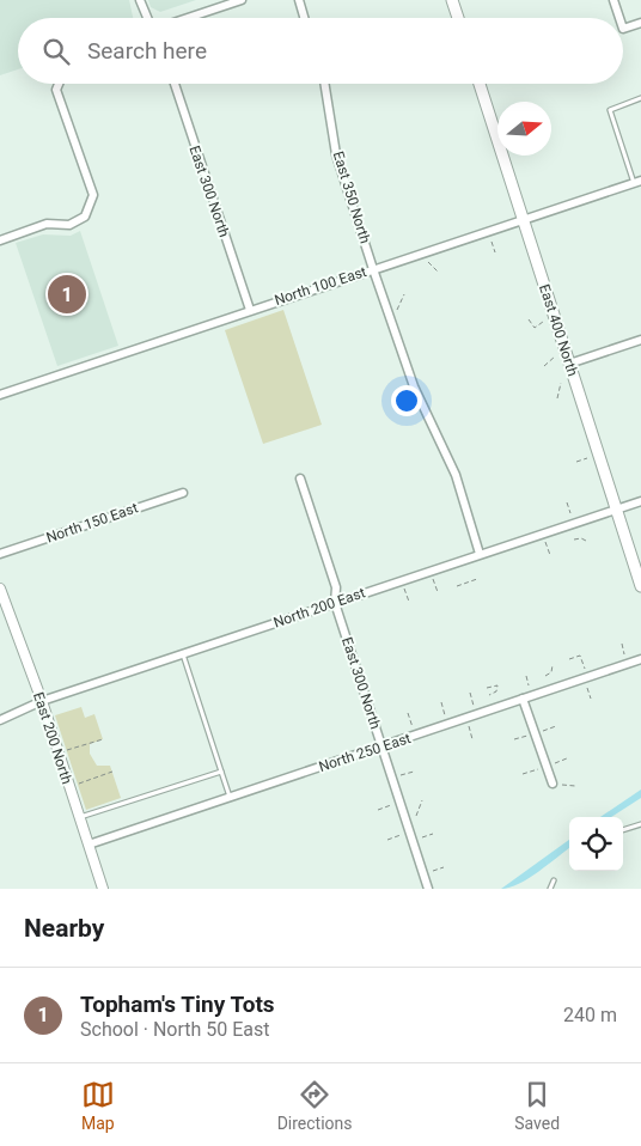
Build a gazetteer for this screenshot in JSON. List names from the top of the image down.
{
  "streets": {
    "main road": ["East 400 North"],
    "street": [
      "East 300 North",
      "East 350 North",
      "North 100 East",
      "North 150 East",
      "North 200 East",
      "East 200 North",
      "North 250 East"
    ]
  },
  "crossings": [
    ["East 300 North", "North 100 East"],
    ["East 300 North", "North 200 East"],
    ["East 300 North", "North 250 East"],
    ["East 350 North", "North 100 East"],
    ["East 350 North", "North 200 East"],
    ["North 100 East", "East 400 North"],
    ["East 400 North", "North 200 East"],
    ["North 200 East", "East 200 North"],
    ["East 200 North", "North 250 East"]
  ],
  "north": "right",
  "page": {
    "search": "Search here",
    "pins": "1",
    "heading": "Nearby",
    "list": [
      {
        "mark": "1",
        "name": "Topham's Tiny Tots",
        "note": "School · North 50 East",
        "value": "240 m"
      }
    ],
    "nav": ["Map", "Directions", "Saved"]
  }
}
